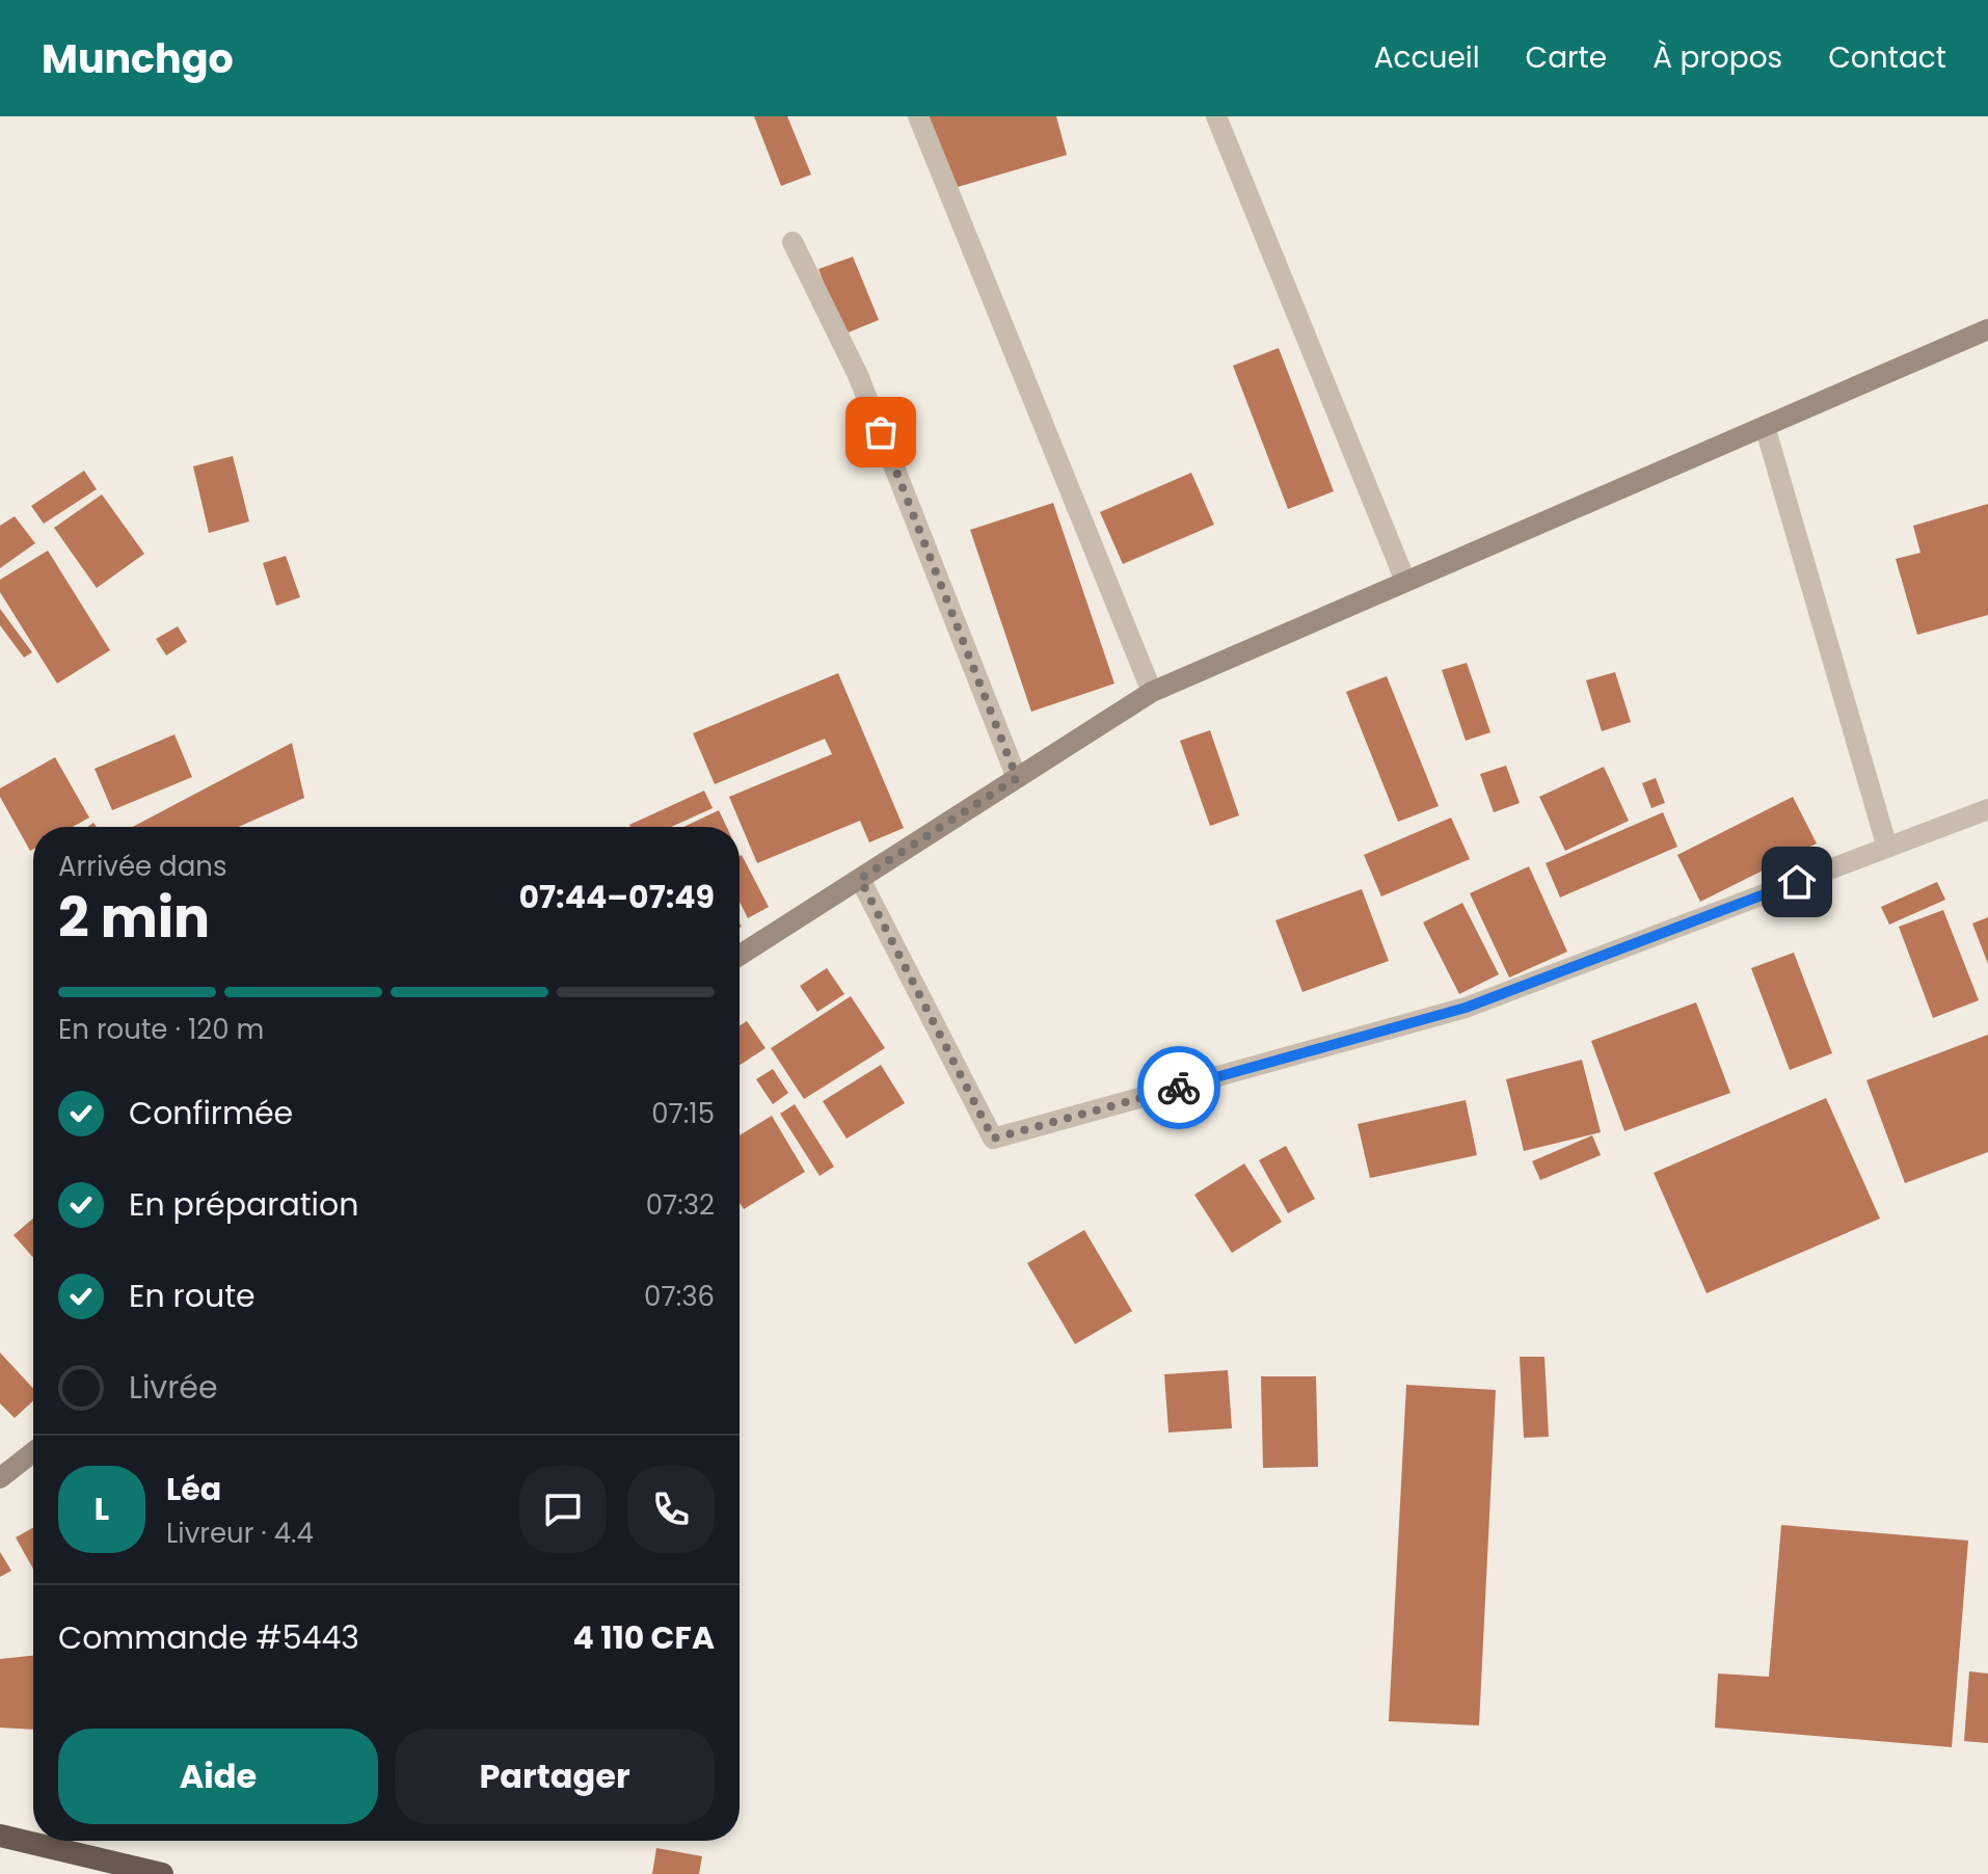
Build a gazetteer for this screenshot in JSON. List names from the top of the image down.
{
  "page": {
    "header": "Munchgo",
    "nav": [
      "Accueil",
      "Carte",
      "À propos",
      "Contact"
    ],
    "heading": ["2 min", "Arrivée dans", "07:44–07:49"],
    "panel": [
      "Léa",
      "Livreur · 4.4",
      "Commande #5443",
      "4 110 CFA"
    ],
    "bar": "En route · 120 m",
    "list": [
      ["Confirmée", "07:15"],
      ["En préparation", "07:32"],
      ["En route", "07:36"],
      "Livrée"
    ],
    "round": "L",
    "buttons": ["Aide", "Partager"]
  }
}
